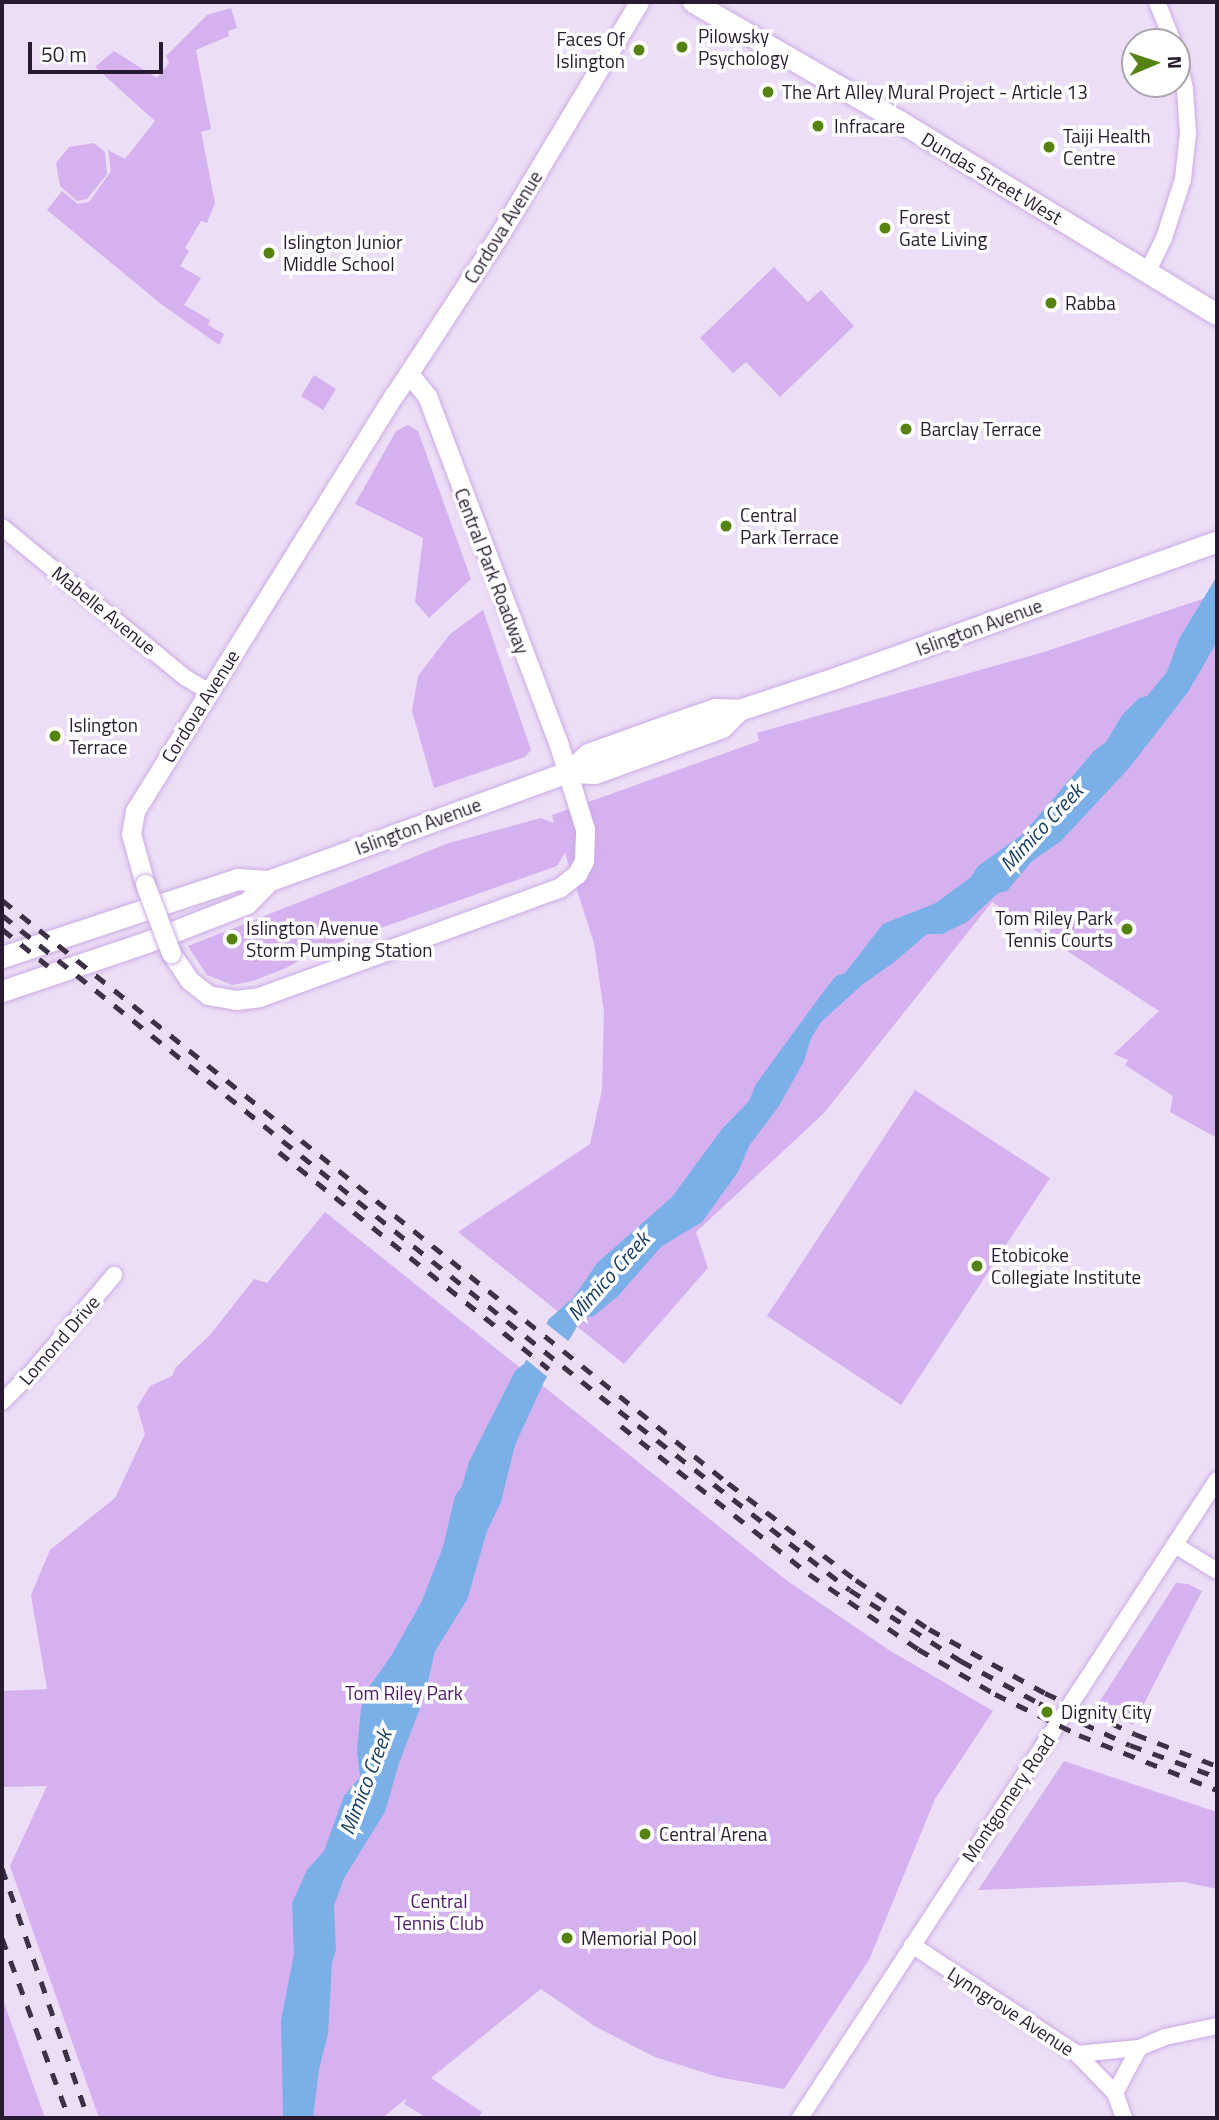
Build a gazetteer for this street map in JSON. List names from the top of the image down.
{
  "streets": {
    "main road": ["Dundas Street West", "Islington Avenue"],
    "street": [
      "Cordova Avenue",
      "Central Park Roadway",
      "Mabelle Avenue",
      "Lomond Drive",
      "Montgomery Road",
      "Lynngrove Avenue"
    ]
  },
  "crossings": [
    ["Cordova Avenue", "Central Park Roadway"],
    ["Cordova Avenue", "Mabelle Avenue"],
    ["Cordova Avenue", "Islington Avenue"],
    ["Central Park Roadway", "Islington Avenue"],
    ["Montgomery Road", "Lynngrove Avenue"]
  ],
  "water": ["Mimico Creek"],
  "parks": ["Tom Riley Park", "Central Tennis Club"],
  "places": [
    "Pilowsky Psychology",
    "Faces Of Islington",
    "The Art Alley Mural Project - Article 13",
    "Infracare",
    "Taiji Health Centre",
    "Forest Gate Living",
    "Islington Junior Middle School",
    "Rabba",
    "Barclay Terrace",
    "Central Park Terrace",
    "Islington Terrace",
    "Tom Riley Park Tennis Courts",
    "Islington Avenue Storm Pumping Station",
    "Etobicoke Collegiate Institute",
    "Dignity City",
    "Central Arena",
    "Memorial Pool"
  ],
  "scale_bar": "50 m",
  "north": "right"
}
